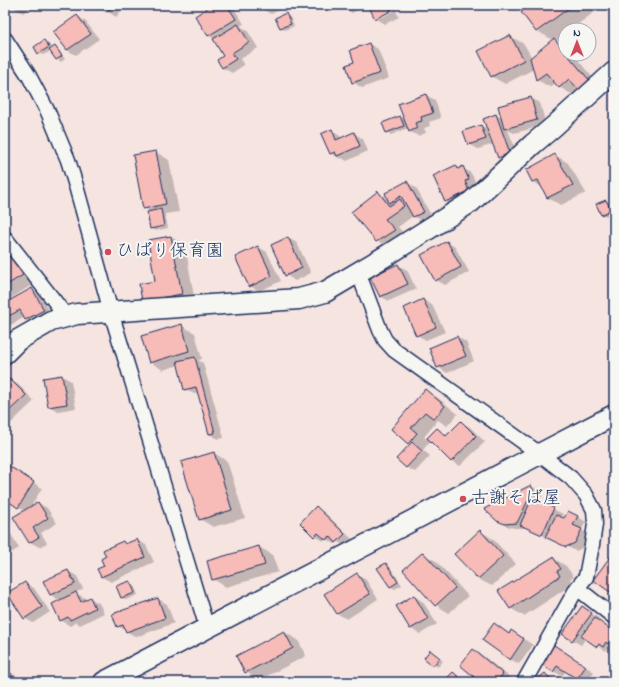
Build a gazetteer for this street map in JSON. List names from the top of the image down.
{
  "places": ["ひばり保育園", "古謝そば屋"],
  "north": "top"
}
